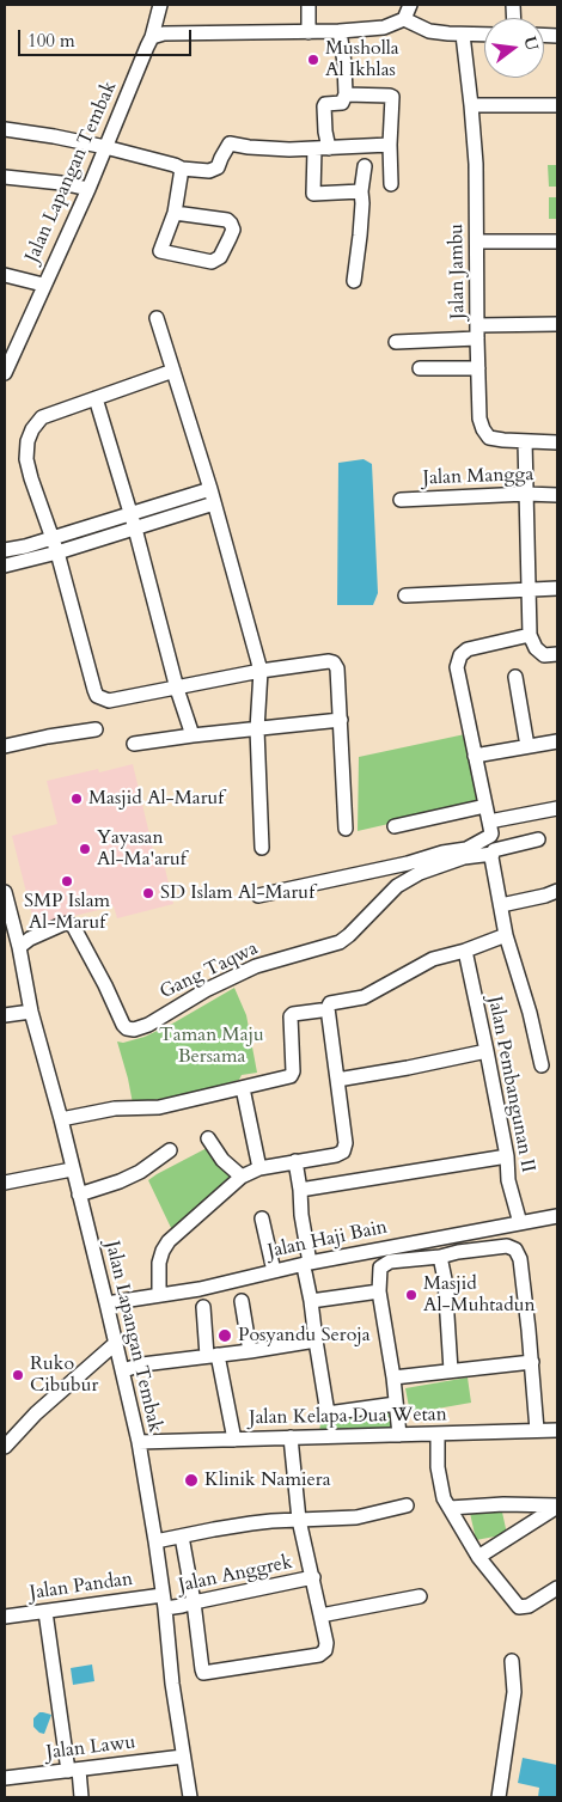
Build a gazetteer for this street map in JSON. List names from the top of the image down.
{
  "streets": {
    "street": [
      "Jalan Lapangan Tembak",
      "Jalan Jambu",
      "Jalan Mangga",
      "Gang Taqwa",
      "Jalan Pembangunan II",
      "Jalan Haji Bain",
      "Jalan Kelapa Dua Wetan",
      "Jalan Anggrek",
      "Jalan Pandan",
      "Jalan Lawu"
    ]
  },
  "crossings": [
    ["Jalan Lapangan Tembak", "Gang Taqwa"],
    ["Jalan Lapangan Tembak", "Jalan Haji Bain"],
    ["Jalan Lapangan Tembak", "Jalan Kelapa Dua Wetan"],
    ["Jalan Lapangan Tembak", "Jalan Anggrek"],
    ["Jalan Lapangan Tembak", "Jalan Pandan"],
    ["Jalan Lapangan Tembak", "Jalan Lawu"],
    ["Gang Taqwa", "Jalan Pembangunan II"],
    ["Jalan Pembangunan II", "Jalan Haji Bain"],
    ["Jalan Kelapa Dua Wetan", "Jalan Anggrek"],
    ["Jalan Anggrek", "Jalan Pandan"]
  ],
  "parks": ["Taman Maju Bersama"],
  "places": [
    "Musholla Al Ikhlas",
    "Masjid Al-Maruf",
    "Yayasan Al-Ma'aruf",
    "SMP Islam Al-Maruf",
    "SD Islam Al-Maruf",
    "Masjid Al-Muhtadun",
    "Posyandu Seroja",
    "Ruko Cibubur",
    "Klinik Namiera"
  ],
  "scale_bar": "100 m",
  "north": "right"
}
